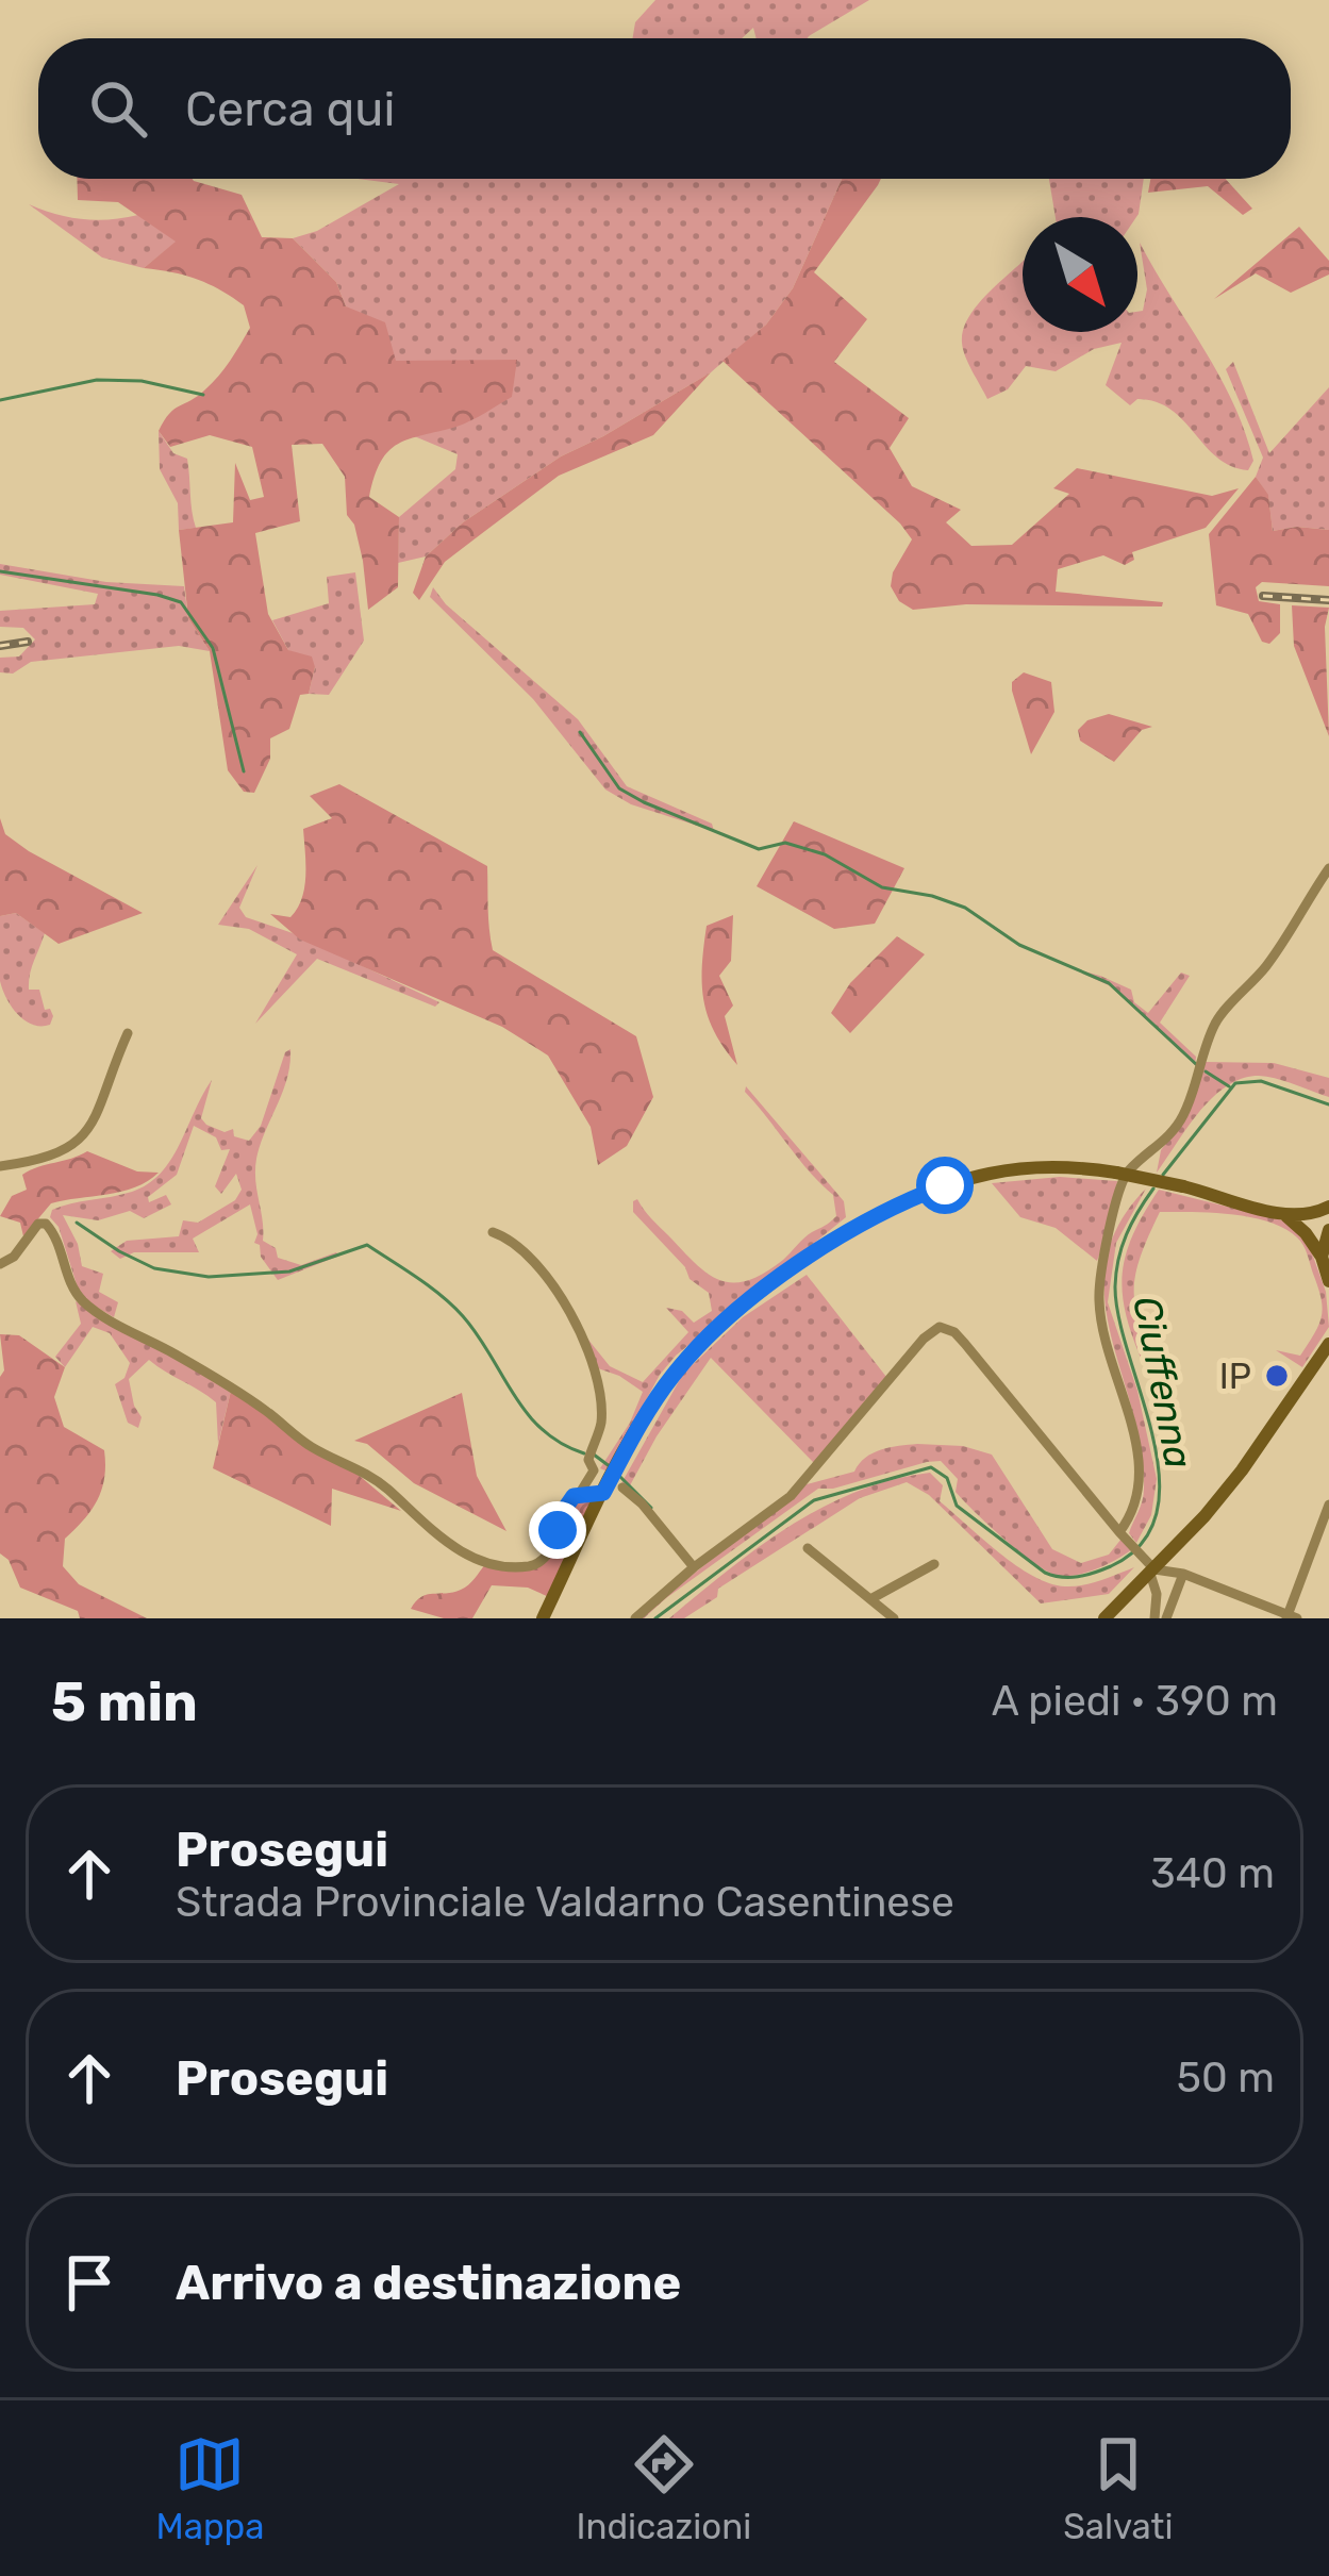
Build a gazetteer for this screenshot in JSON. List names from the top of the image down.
{
  "water": ["Ciuffenna"],
  "places": ["IP"],
  "north": "bottom right",
  "page": {
    "search": "Cerca qui",
    "heading": ["5 min", "A piedi · 390 m"],
    "list": [
      ["Prosegui", "Strada Provinciale Valdarno Casentinese", "340 m"],
      ["Prosegui", "50 m"],
      "Arrivo a destinazione"
    ],
    "nav": ["Mappa", "Indicazioni", "Salvati"]
  }
}
